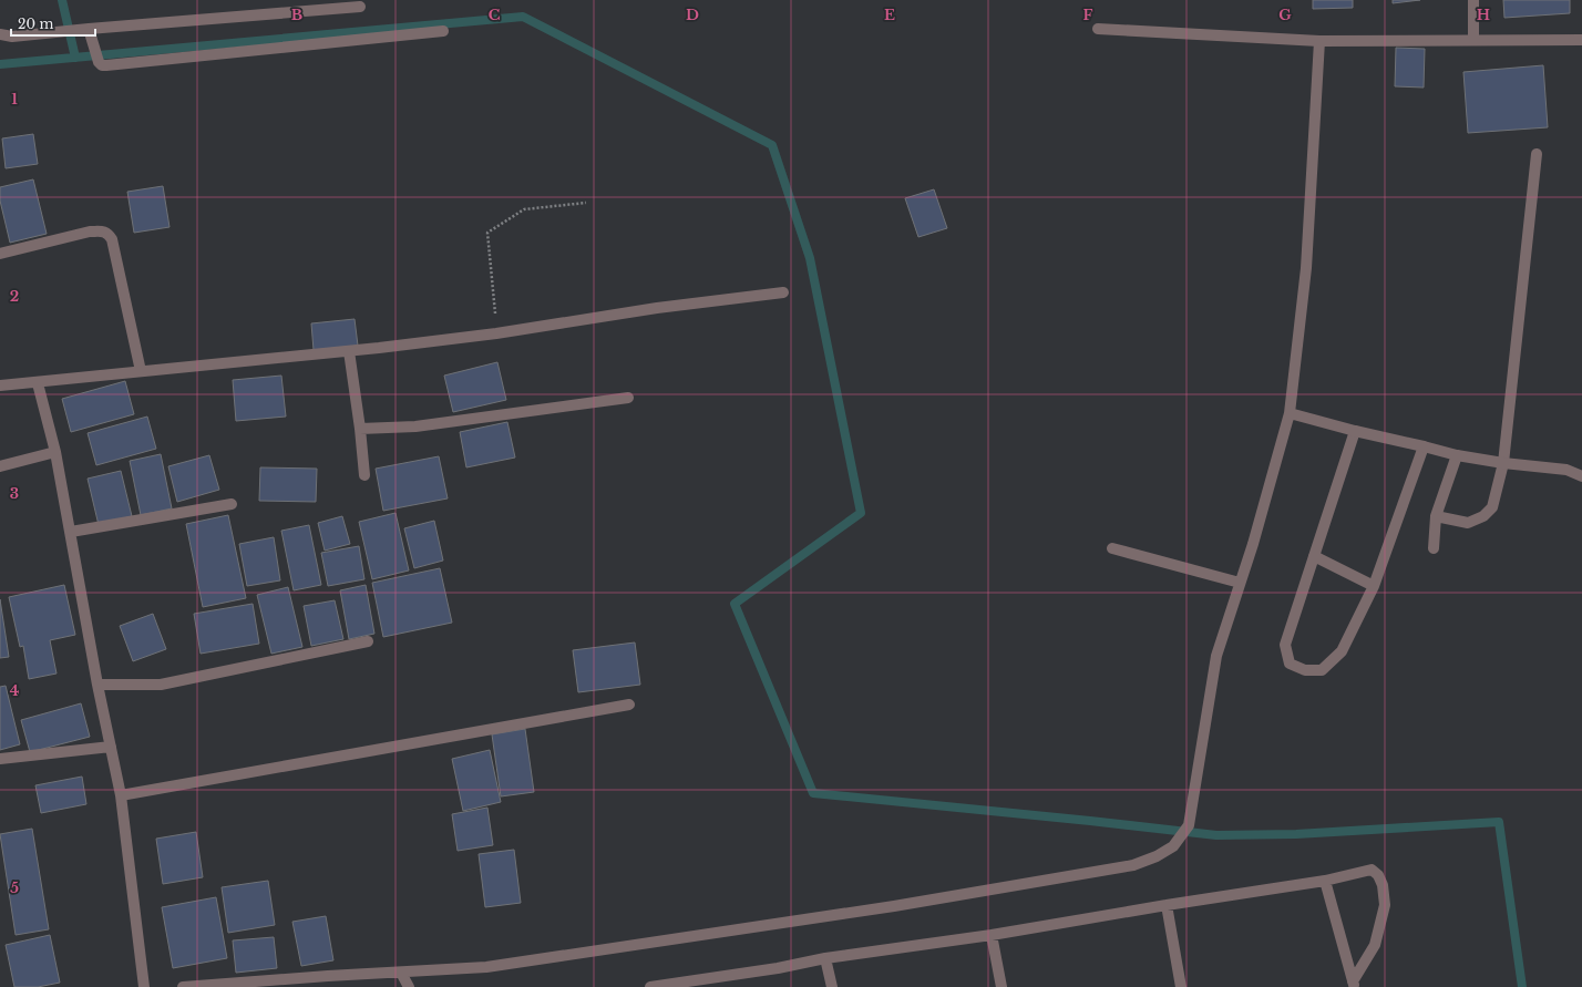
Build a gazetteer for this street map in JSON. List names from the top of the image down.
{
  "scale_bar": "20 m",
  "grid": {
    "columns": [
      "B",
      "C",
      "D",
      "E",
      "F",
      "G",
      "H"
    ],
    "rows": [
      "1",
      "2",
      "3",
      "4",
      "5"
    ]
  }
}
